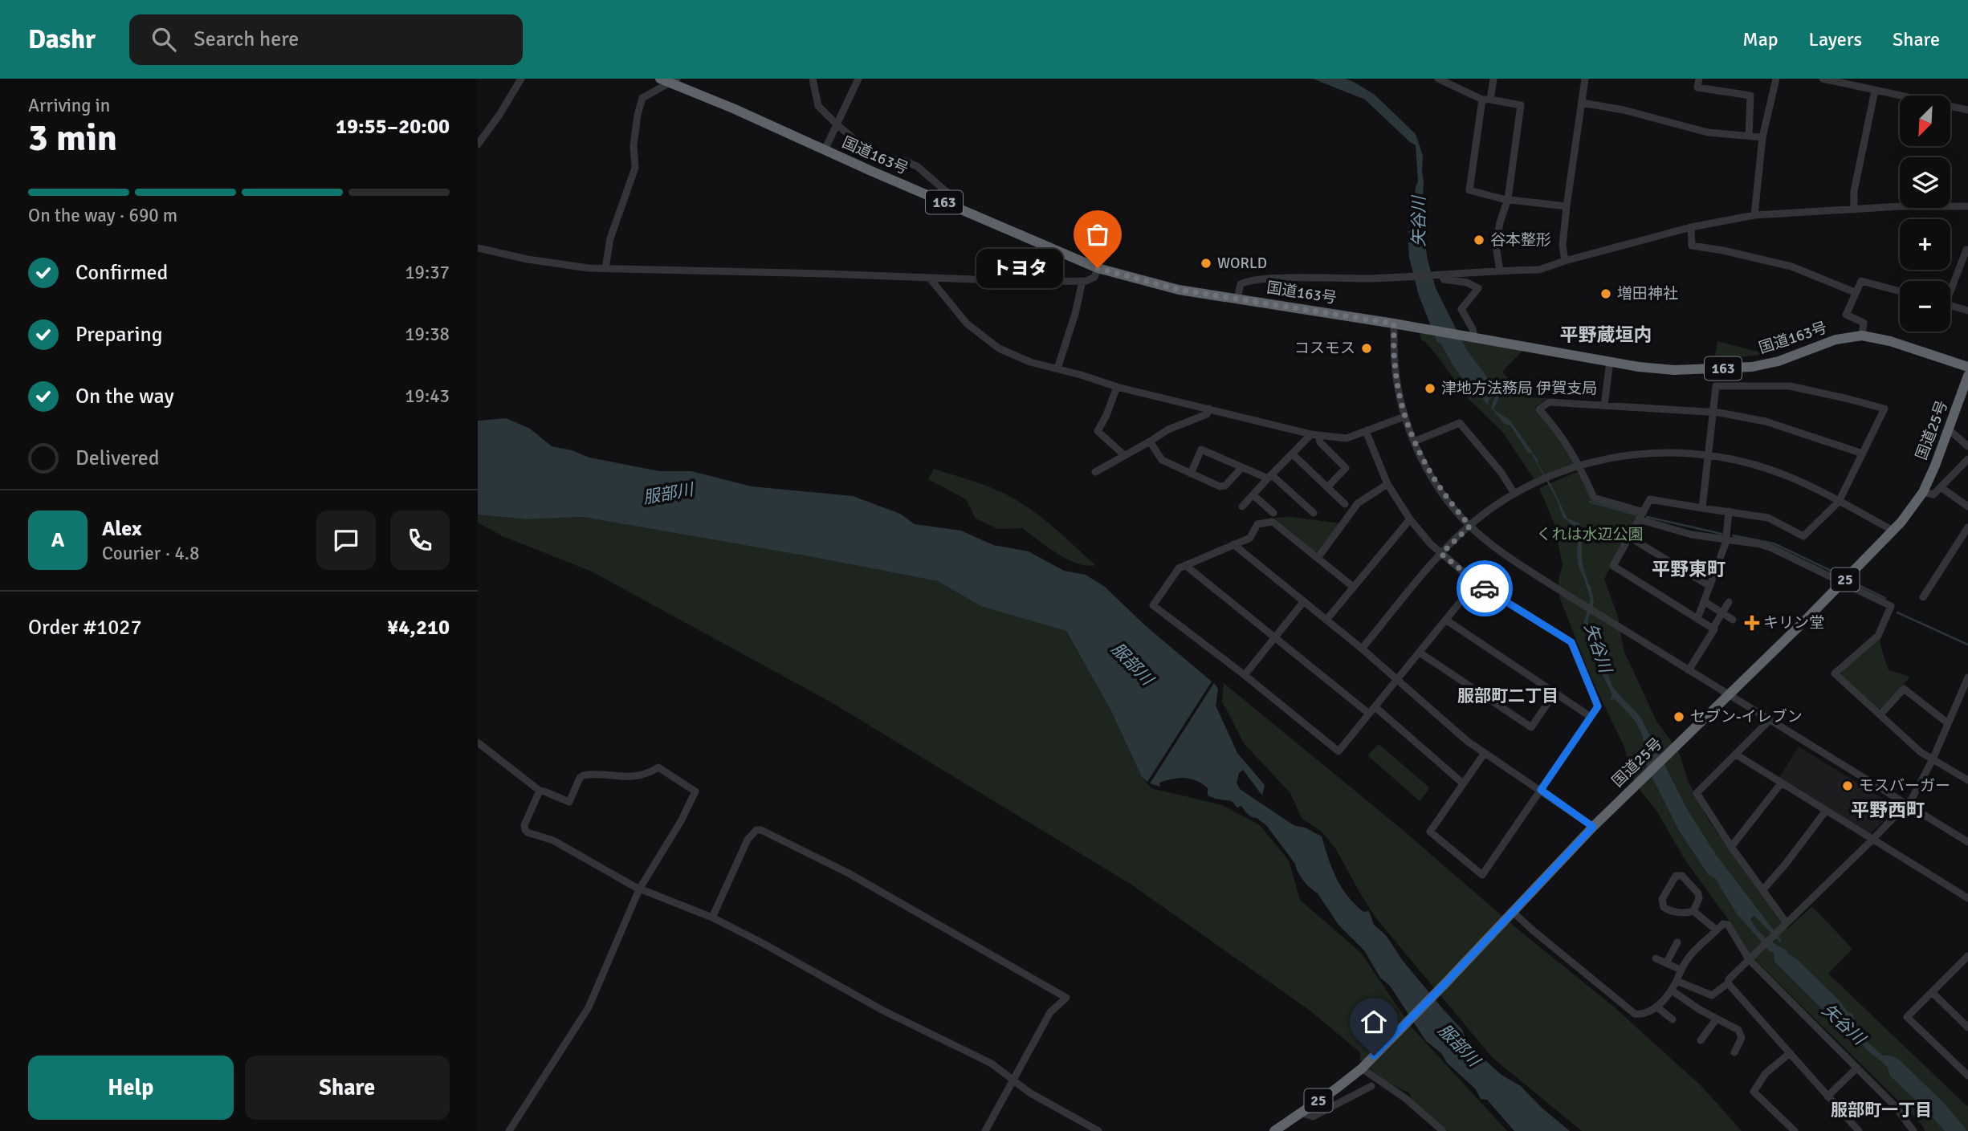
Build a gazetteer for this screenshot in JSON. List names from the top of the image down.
{
  "streets": {
    "highway": [
      "国道163号",
      "163",
      "国道25号",
      "25"
    ]
  },
  "districts": [
    "平野蔵垣内",
    "平野東町",
    "服部町二丁目",
    "平野西町",
    "服部町一丁目"
  ],
  "water": ["矢谷川", "服部川"],
  "parks": ["くれは水辺公園"],
  "places": {
    "other": [
      "谷本整形",
      "WORLD",
      "トヨタ",
      "増田神社",
      "コスモス",
      "津地方法務局 伊賀支局",
      "セブン-イレブン",
      "モスバーガー"
    ],
    "health": ["キリン堂"]
  },
  "north": "bottom left",
  "page": {
    "header": "Dashr",
    "search": "Search here",
    "nav": ["Map", "Layers", "Share"],
    "heading": ["3 min", "Arriving in", "19:55–20:00"],
    "panel": [
      "Alex",
      "Courier · 4.8",
      "Order #1027",
      "¥4,210"
    ],
    "map_buttons": ["+", "−"],
    "bar": "On the way · 690 m",
    "list": [
      ["Confirmed", "19:37"],
      ["Preparing", "19:38"],
      ["On the way", "19:43"],
      "Delivered"
    ],
    "bubble": "トヨタ",
    "round": "A",
    "buttons": ["Help", "Share"]
  }
}
